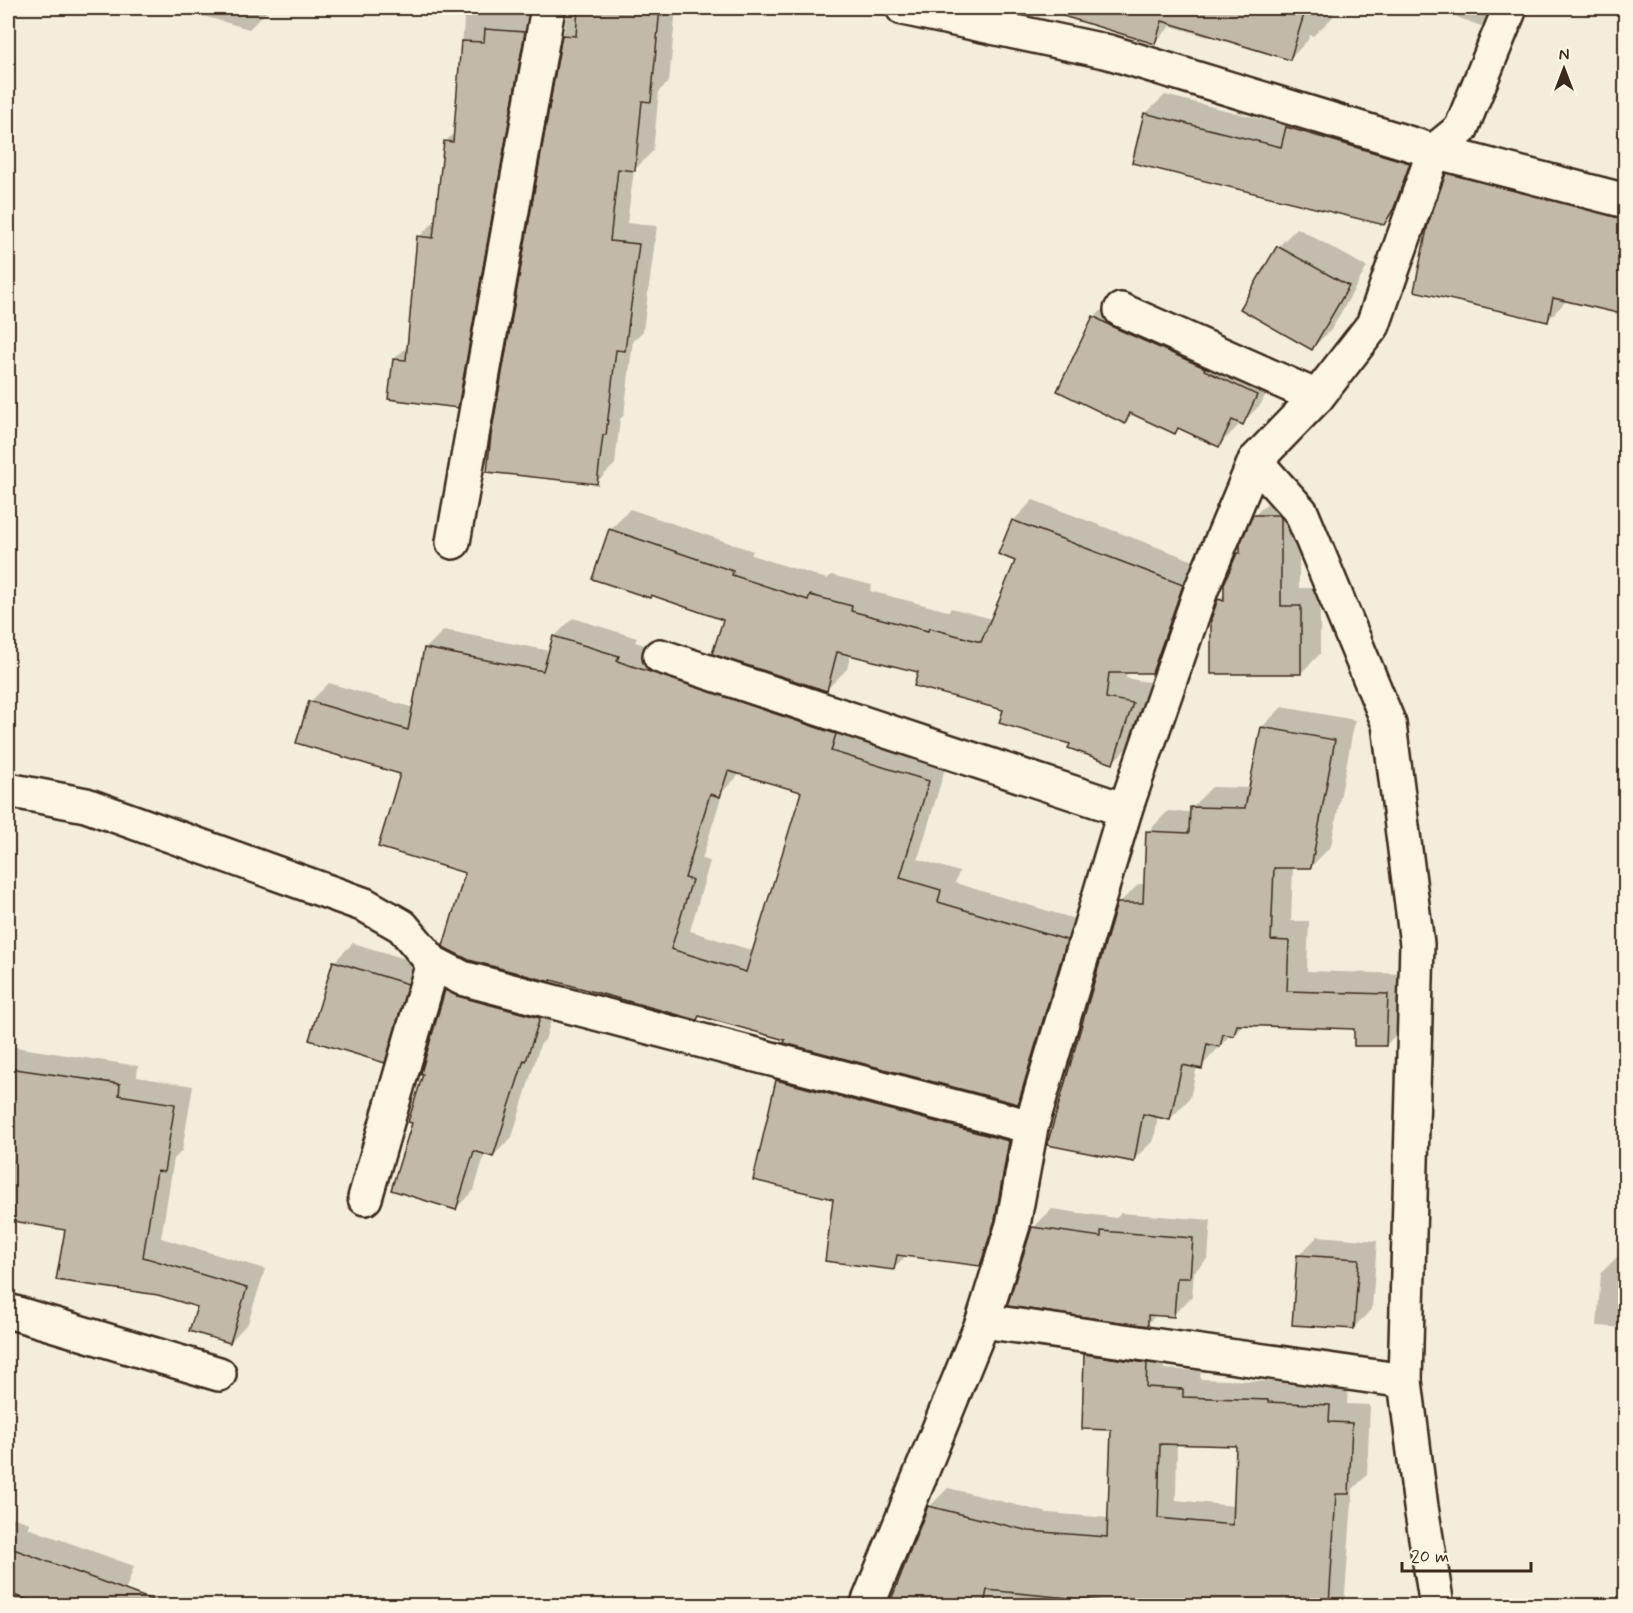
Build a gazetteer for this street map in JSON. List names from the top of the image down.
{
  "scale_bar": "20 m",
  "north": "top"
}
